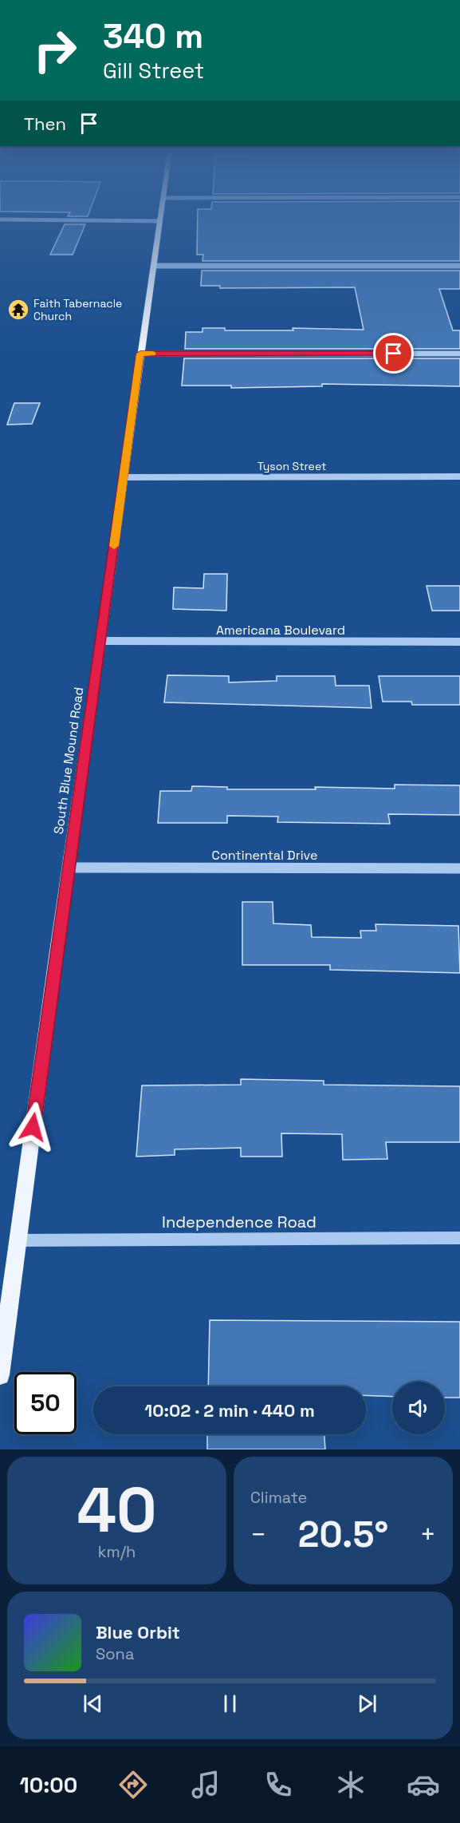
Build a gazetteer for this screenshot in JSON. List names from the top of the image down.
{
  "streets": {
    "main road": ["South Blue Mound Road"],
    "street": [
      "Tyson Street",
      "Americana Boulevard",
      "Continental Drive",
      "Independence Road"
    ]
  },
  "crossings": [
    ["Tyson Street", "South Blue Mound Road"],
    ["Americana Boulevard", "South Blue Mound Road"],
    ["South Blue Mound Road", "Continental Drive"],
    ["South Blue Mound Road", "Independence Road"]
  ],
  "places": {
    "temple": ["Faith Tabernacle Church"]
  },
  "page": {
    "turn": ["340 m", "Gill Street"],
    "then": "Then",
    "limit": "50",
    "trip": "10:02 · 2 min · 440 m",
    "tile": [
      ["40", "km/h"],
      "Climate"
    ],
    "heat": ["−", "20.5°", "+"],
    "song": ["Blue Orbit", "Sona"],
    "tabs": "10:00"
  }
}
